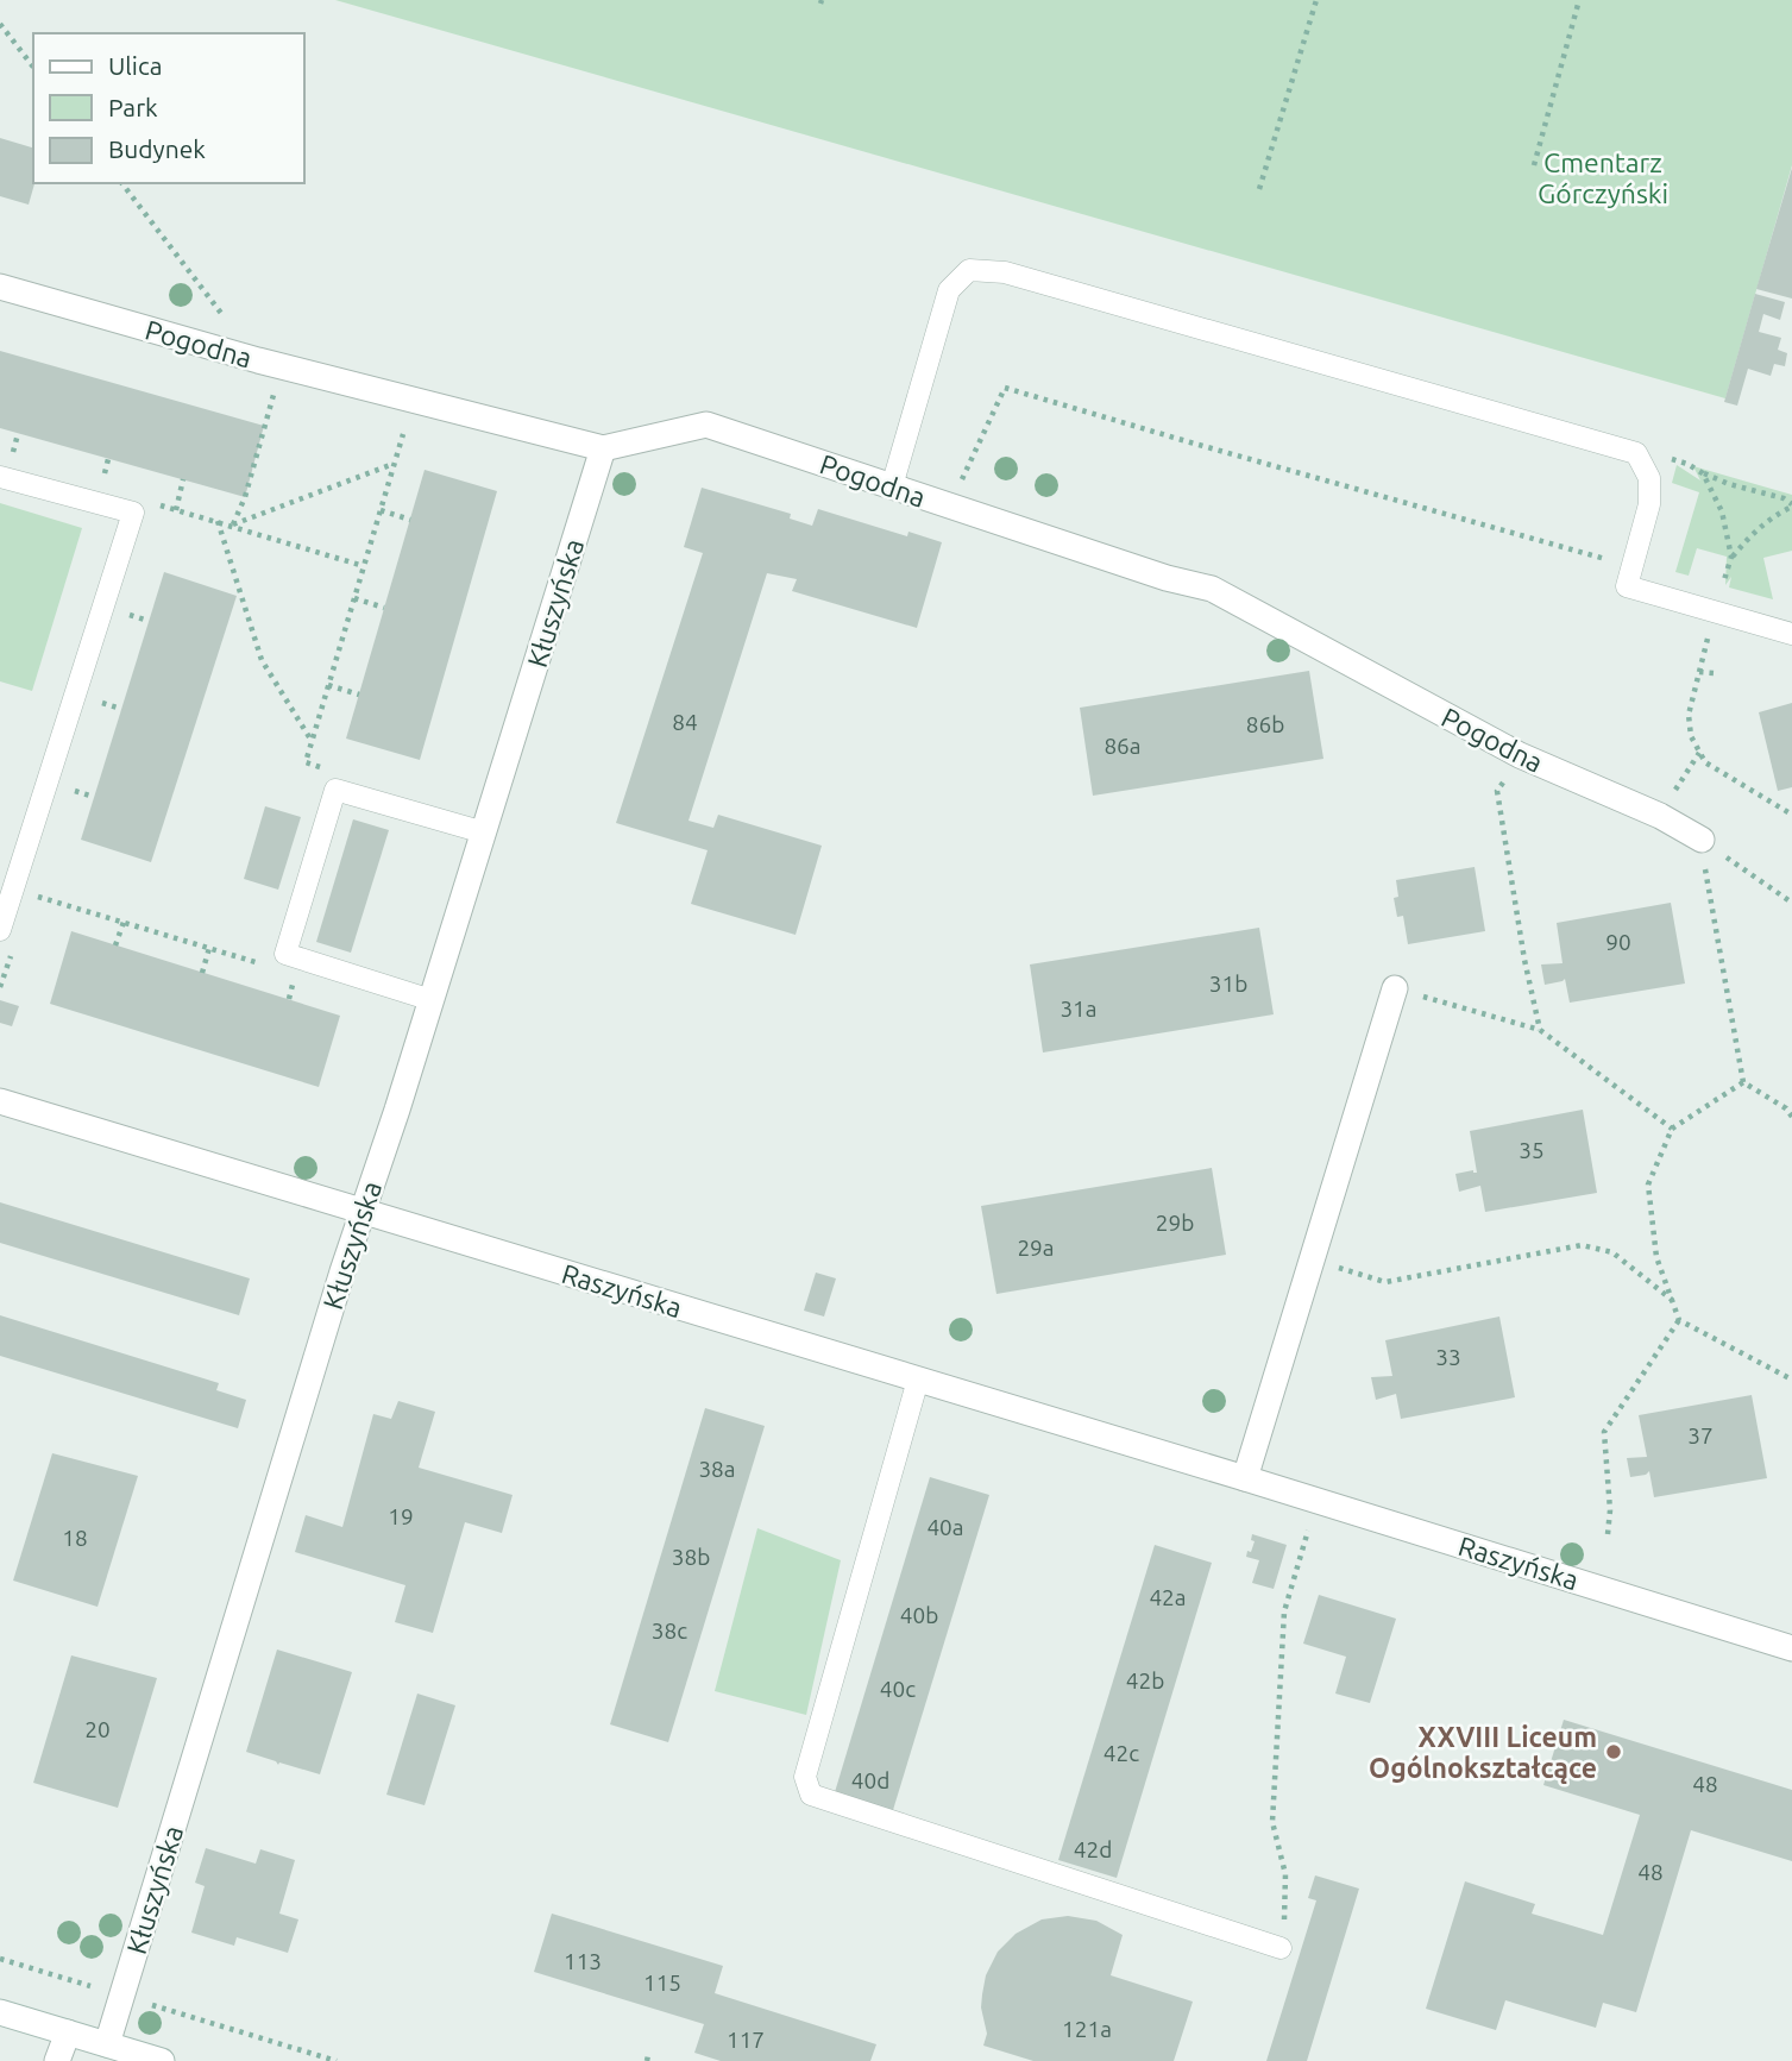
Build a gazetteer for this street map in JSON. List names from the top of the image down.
{
  "streets": {
    "street": ["Pogodna", "Kłuszyńska", "Raszyńska"]
  },
  "crossings": [
    ["Pogodna", "Kłuszyńska"],
    ["Kłuszyńska", "Raszyńska"]
  ],
  "parks": ["Cmentarz Górczyński"],
  "places": ["XXVIII Liceum Ogólnokształcące"],
  "house_numbers": [
    "84",
    "86b",
    "86a",
    "90",
    "31b",
    "31a",
    "35",
    "29b",
    "29a",
    "33",
    "37",
    "38a",
    "19",
    "40a",
    "18",
    "38b",
    "42a",
    "40b",
    "38c",
    "42b",
    "40c",
    "20",
    "42c",
    "40d",
    "48",
    "42d",
    "48",
    "113",
    "115",
    "121a",
    "117"
  ],
  "legend": ["Ulica", "Park", "Budynek"]
}
